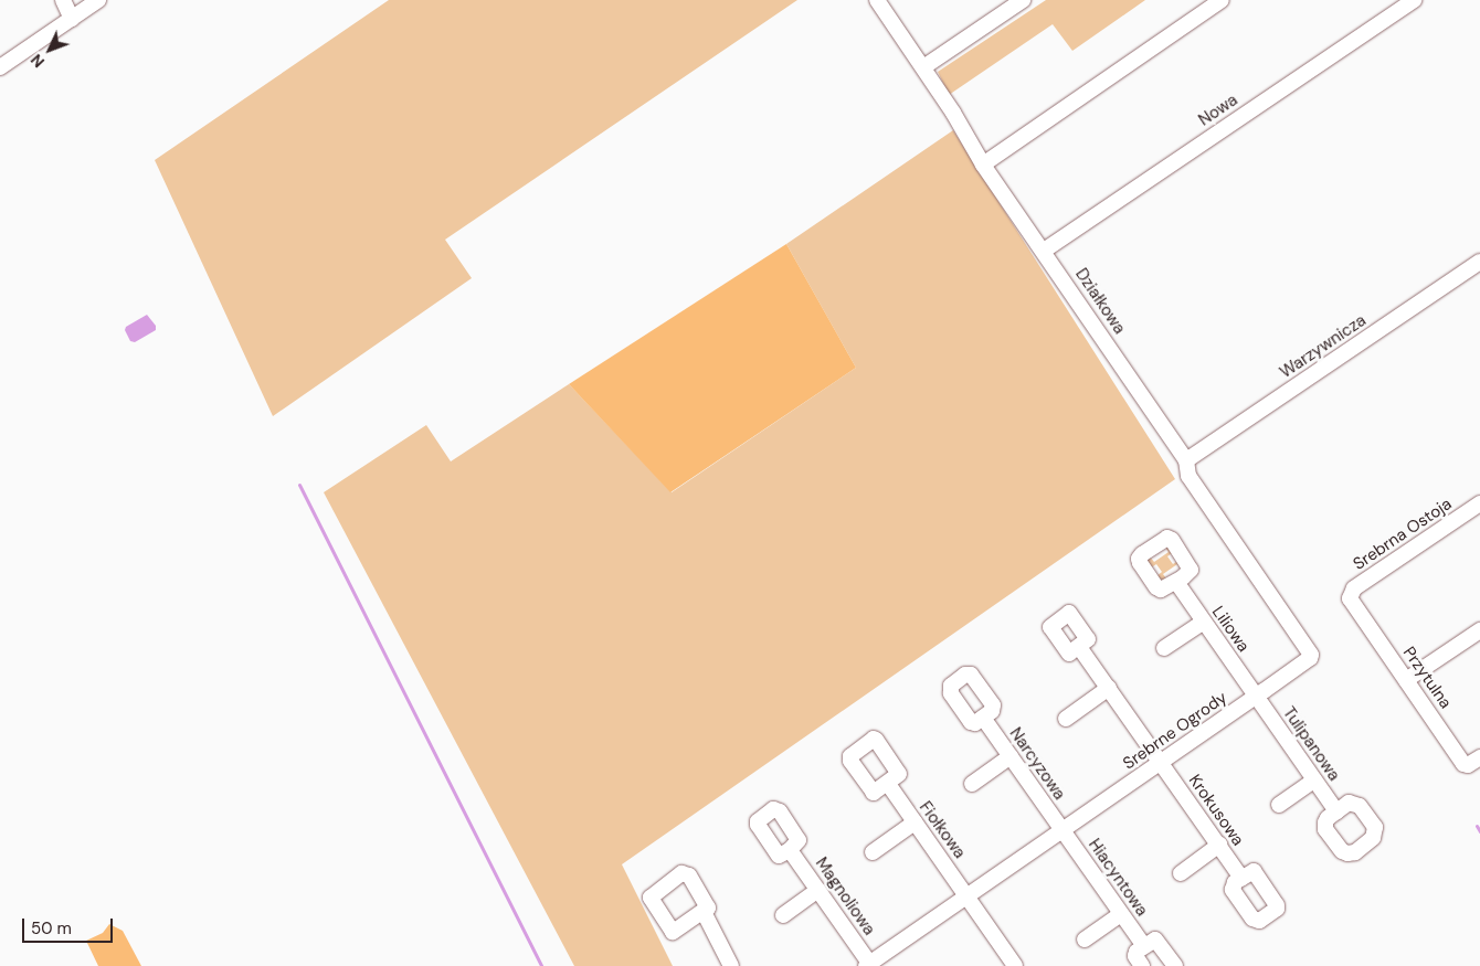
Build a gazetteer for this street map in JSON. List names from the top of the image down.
{
  "streets": {
    "street": [
      "Nowa",
      "Działkowa",
      "Warzywnicza",
      "Srebrna Ostoja",
      "Liliowa",
      "Przytulna",
      "Srebrne Ogrody",
      "Tulipanowa",
      "Narcyzowa",
      "Krokusowa",
      "Fiołkowa",
      "Hiacyntowa",
      "Magnoliowa"
    ]
  },
  "crossings": [
    ["Nowa", "Działkowa"],
    ["Działkowa", "Warzywnicza"],
    ["Działkowa", "Srebrne Ogrody"],
    ["Warzywnicza", "Srebrne Ogrody"],
    ["Srebrna Ostoja", "Przytulna"],
    ["Liliowa", "Srebrne Ogrody"],
    ["Liliowa", "Tulipanowa"],
    ["Srebrne Ogrody", "Tulipanowa"],
    ["Srebrne Ogrody", "Narcyzowa"],
    ["Srebrne Ogrody", "Krokusowa"],
    ["Srebrne Ogrody", "Fiołkowa"],
    ["Srebrne Ogrody", "Hiacyntowa"],
    ["Srebrne Ogrody", "Magnoliowa"],
    ["Narcyzowa", "Hiacyntowa"]
  ],
  "scale_bar": "50 m",
  "north": "bottom left"
}
